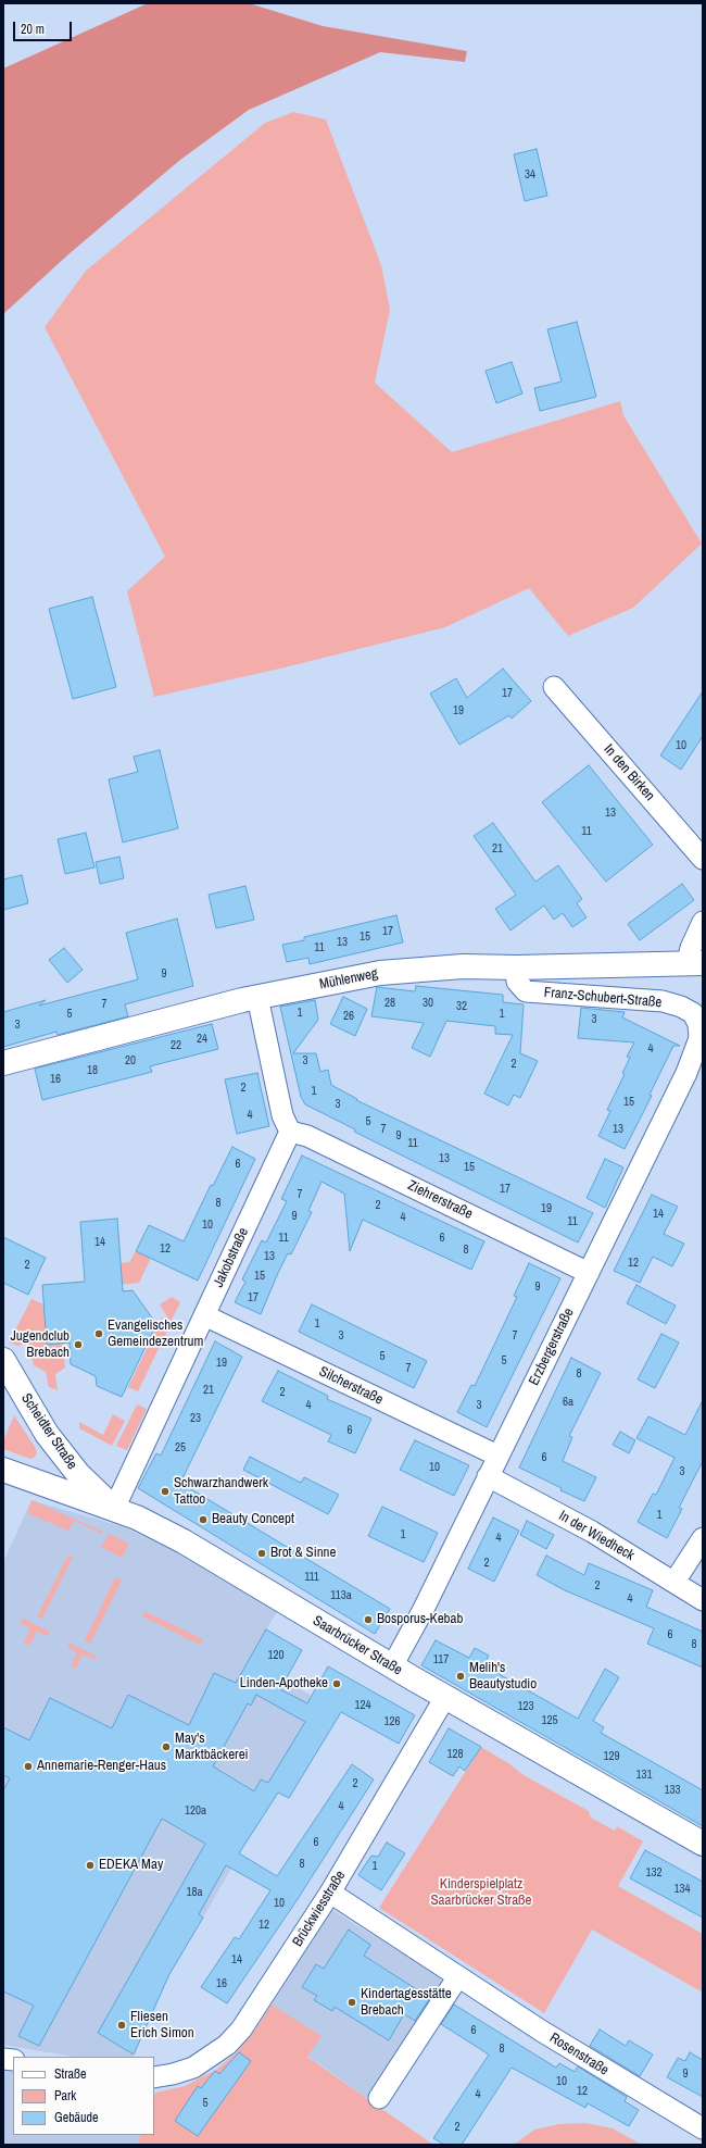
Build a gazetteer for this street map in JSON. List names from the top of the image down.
{
  "streets": {
    "main road": ["Mühlenweg", "Scheidter Straße", "Saarbrücker Straße"],
    "street": [
      "In den Birken",
      "Franz-Schubert-Straße",
      "Ziehrerstraße",
      "Jakobstraße",
      "Erzbergerstraße",
      "Silcherstraße",
      "In der Wiedheck",
      "Brückwiesstraße",
      "Rosenstraße"
    ]
  },
  "crossings": [
    ["Mühlenweg", "Franz-Schubert-Straße"],
    ["Franz-Schubert-Straße", "Erzbergerstraße"],
    ["Ziehrerstraße", "Jakobstraße"],
    ["Ziehrerstraße", "Erzbergerstraße"],
    ["Jakobstraße", "Silcherstraße"],
    ["Jakobstraße", "Scheidter Straße"],
    ["Jakobstraße", "Saarbrücker Straße"],
    ["Erzbergerstraße", "Silcherstraße"],
    ["Erzbergerstraße", "In der Wiedheck"],
    ["Erzbergerstraße", "Saarbrücker Straße"],
    ["Scheidter Straße", "Saarbrücker Straße"],
    ["Saarbrücker Straße", "Brückwiesstraße"],
    ["Brückwiesstraße", "Rosenstraße"]
  ],
  "parks": ["Kinderspielplatz Saarbrücker Straße"],
  "places": [
    "Evangelisches Gemeindezentrum",
    "Jugendclub Brebach",
    "Schwarzhandwerk Tattoo",
    "Beauty Concept",
    "Brot & Sinne",
    "Bosporus-Kebab",
    "Melih's Beautystudio",
    "Linden-Apotheke",
    "May's Marktbäckerei",
    "Annemarie-Renger-Haus",
    "EDEKA May",
    "Kindertagesstätte Brebach",
    "Fliesen Erich Simon"
  ],
  "house_numbers": [
    "34",
    "17",
    "19",
    "10",
    "13",
    "11",
    "21",
    "17",
    "15",
    "13",
    "11",
    "9",
    "28",
    "30",
    "7",
    "32",
    "1",
    "5",
    "1",
    "26",
    "3",
    "3",
    "24",
    "22",
    "4",
    "20",
    "3",
    "2",
    "18",
    "16",
    "2",
    "1",
    "15",
    "3",
    "4",
    "5",
    "7",
    "13",
    "9",
    "11",
    "13",
    "6",
    "15",
    "17",
    "7",
    "8",
    "2",
    "19",
    "14",
    "9",
    "4",
    "11",
    "10",
    "11",
    "6",
    "14",
    "12",
    "8",
    "13",
    "12",
    "2",
    "15",
    "9",
    "17",
    "1",
    "3",
    "7",
    "5",
    "5",
    "19",
    "7",
    "8",
    "21",
    "2",
    "6a",
    "4",
    "3",
    "23",
    "6",
    "25",
    "6",
    "10",
    "3",
    "1",
    "1",
    "4",
    "2",
    "111",
    "2",
    "113a",
    "4",
    "6",
    "8",
    "120",
    "117",
    "124",
    "123",
    "125",
    "126",
    "128",
    "129",
    "131",
    "2",
    "133",
    "4",
    "120a",
    "6",
    "8",
    "1",
    "132",
    "134",
    "18a",
    "10",
    "12",
    "14",
    "16",
    "6",
    "8",
    "9",
    "10",
    "12",
    "4",
    "5",
    "2"
  ],
  "legend": ["Straße", "Park", "Gebäude"],
  "scale_bar": "20 m"
}
